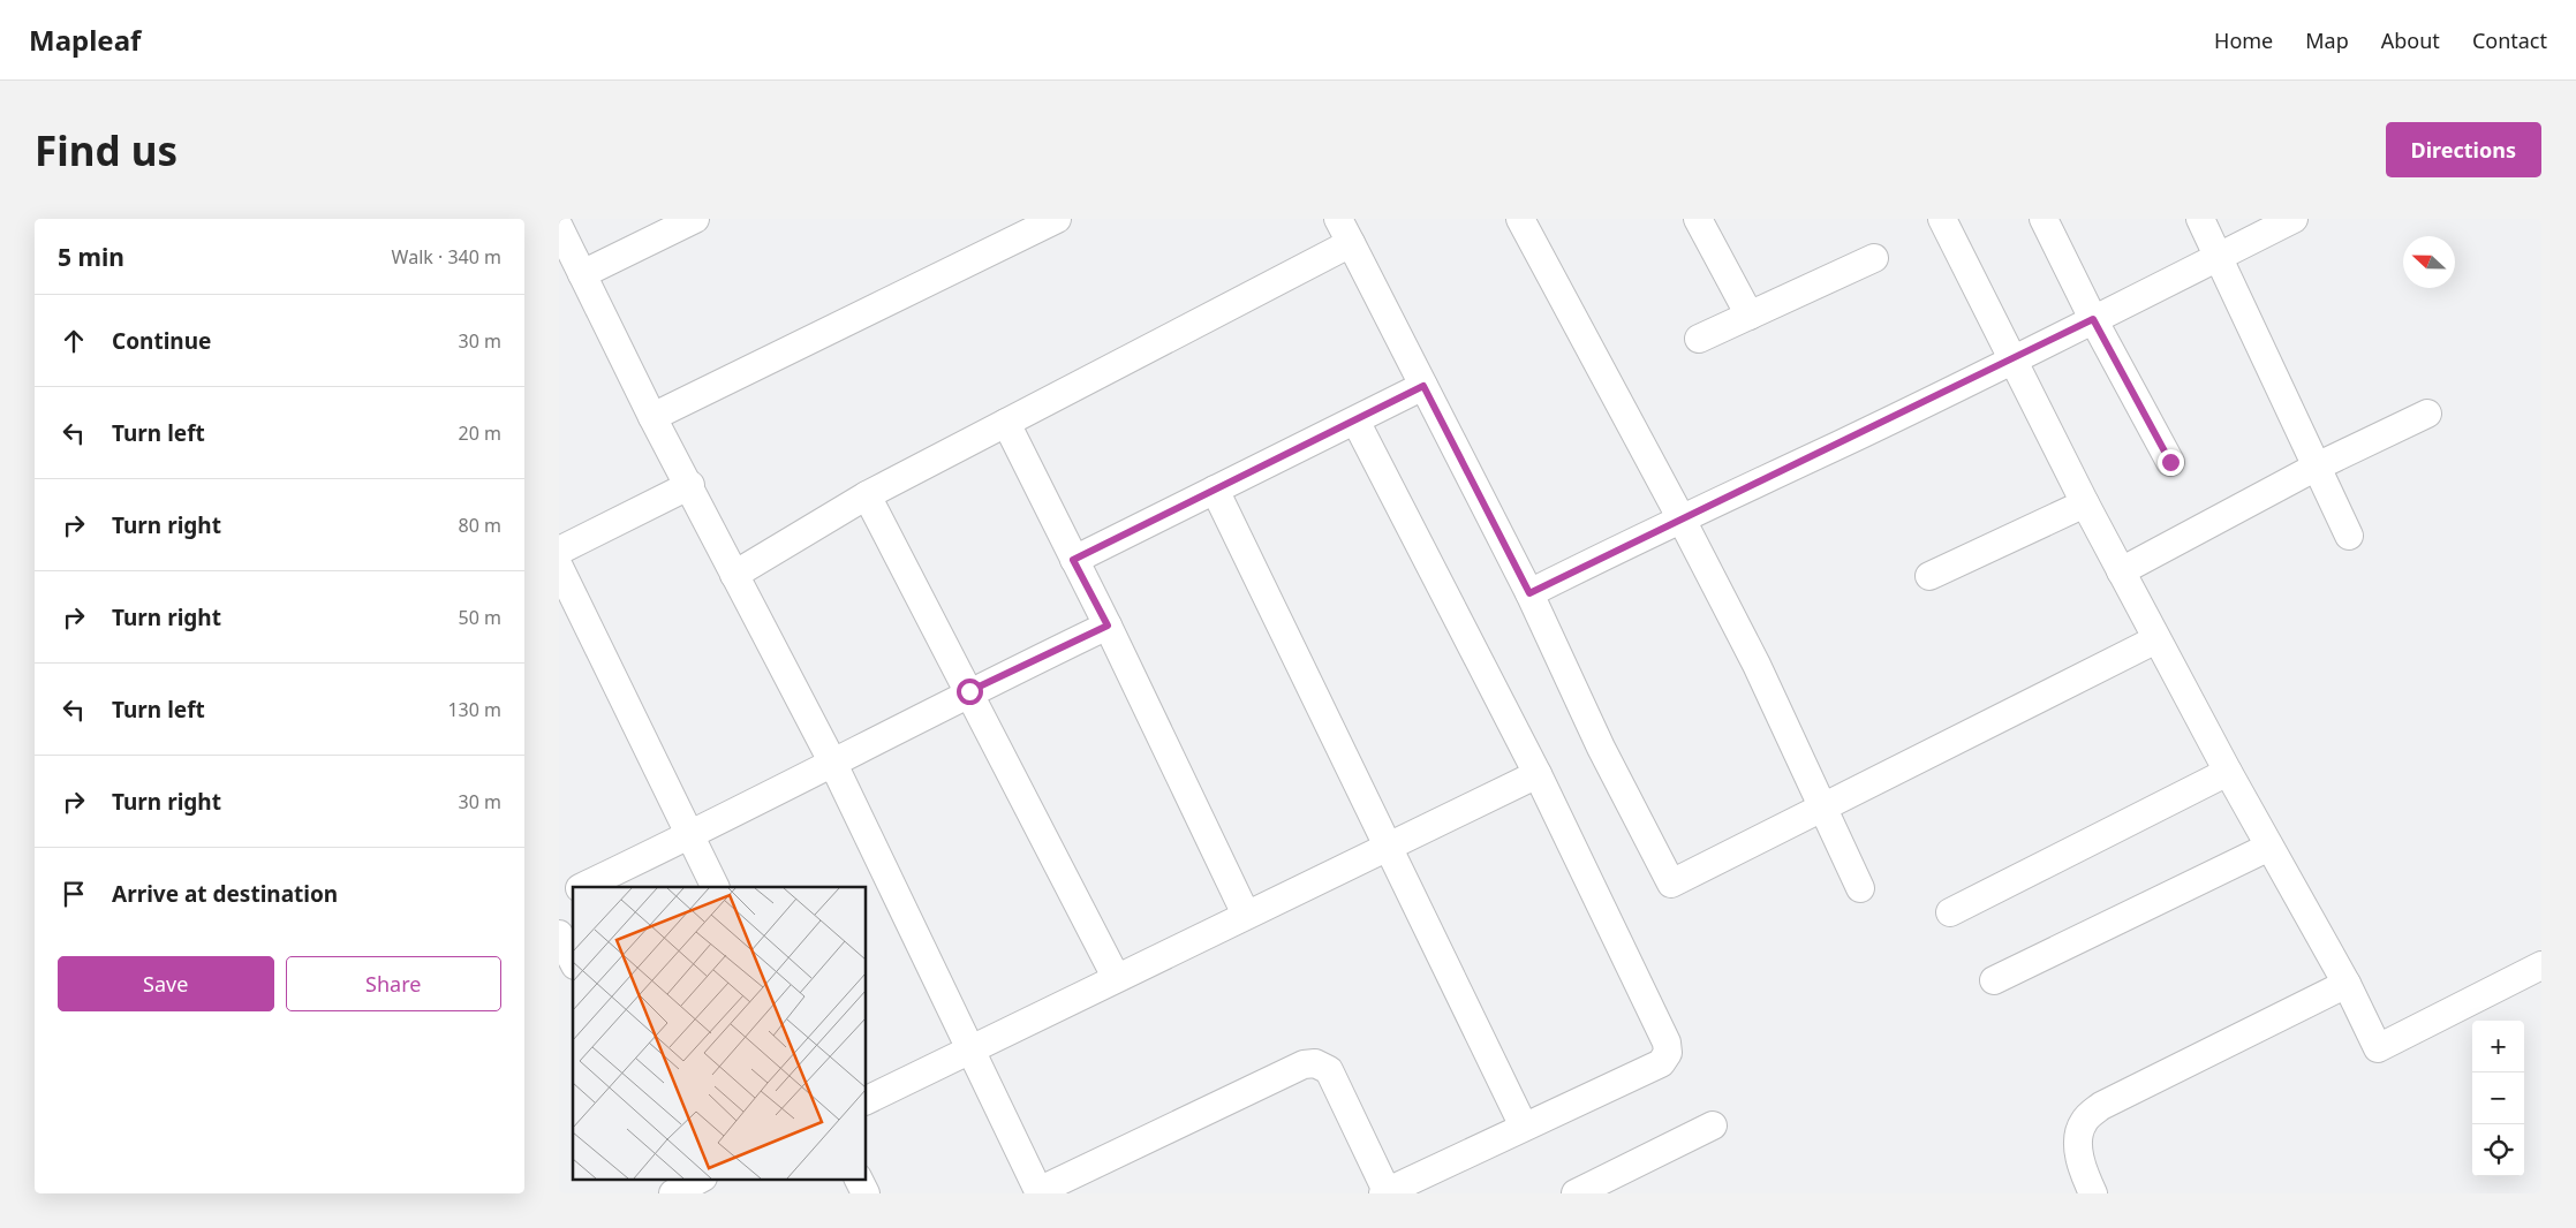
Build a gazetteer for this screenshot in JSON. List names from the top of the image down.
{
  "north": "left",
  "page": {
    "header": "Mapleaf",
    "nav": [
      "Home",
      "Map",
      "About",
      "Contact"
    ],
    "buttons": [
      "Directions",
      ["Save", "Share"]
    ],
    "title": "Find us",
    "heading": ["5 min", "Walk · 340 m"],
    "list": [
      ["Continue", "30 m"],
      ["Turn left", "20 m"],
      ["Turn right", "80 m"],
      ["Turn right", "50 m"],
      ["Turn left", "130 m"],
      ["Turn right", "30 m"],
      "Arrive at destination"
    ],
    "map_buttons": ["+", "−"]
  }
}
